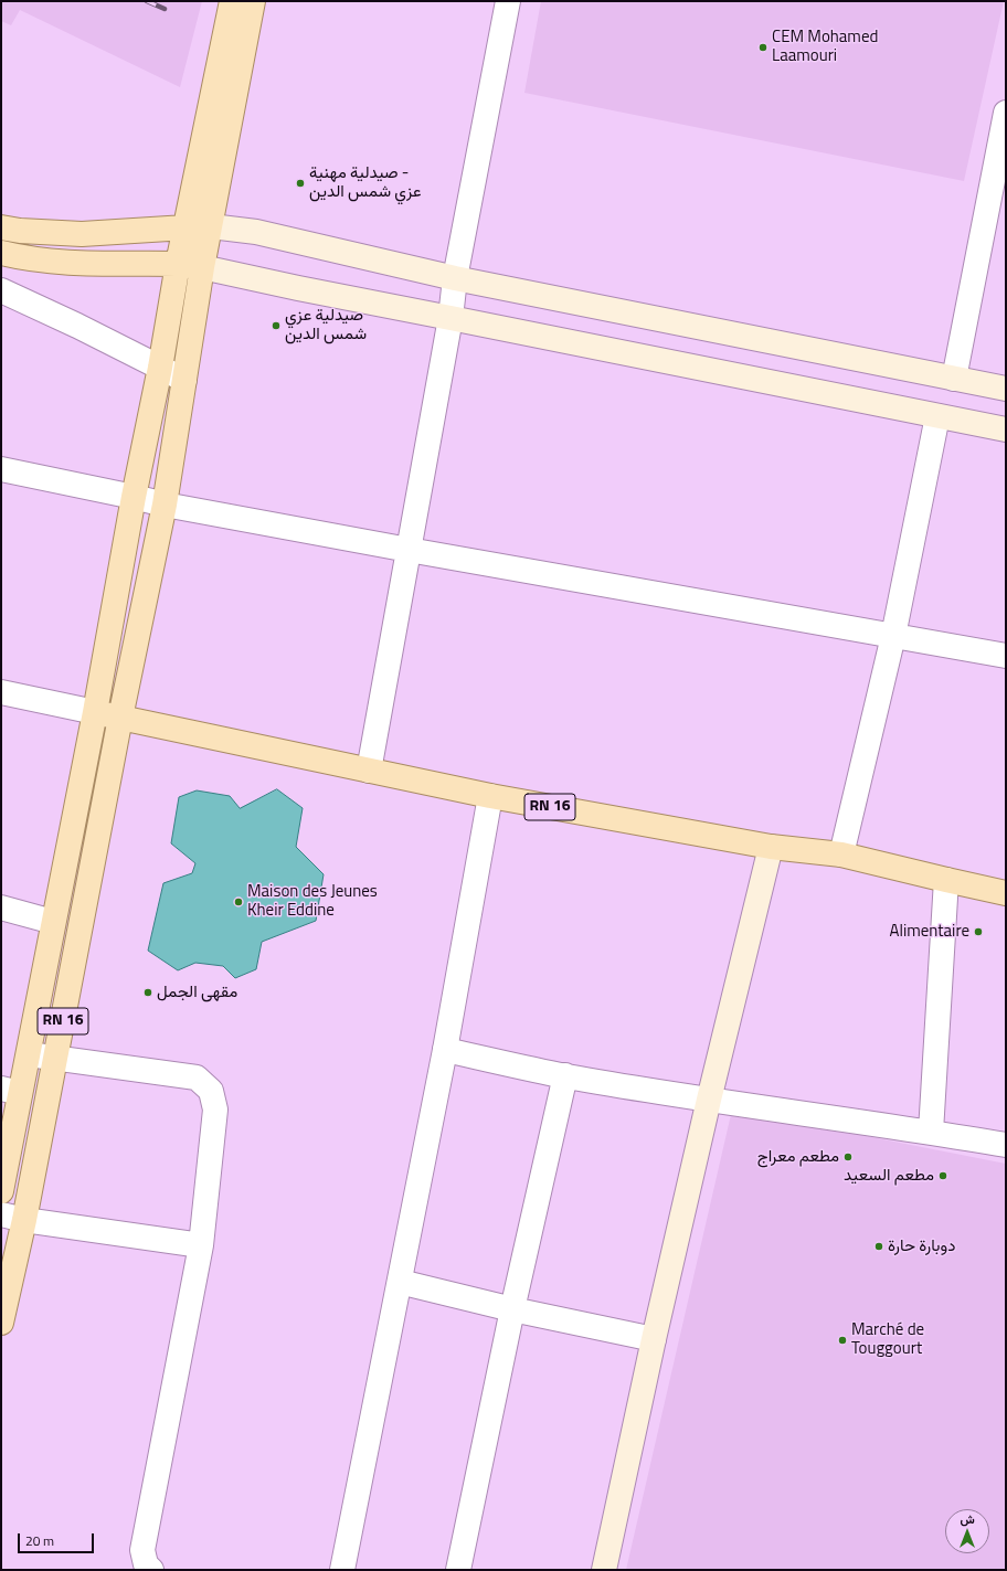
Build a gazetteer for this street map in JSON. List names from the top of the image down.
{
  "streets": {
    "main road": ["RN 16"]
  },
  "places": [
    "CEM Mohamed Laamouri",
    "صيدلية مهنية - عزي شمس الدين",
    "صيدلية عزي شمس الدين",
    "Maison des Jeunes Kheir Eddine",
    "Alimentaire",
    "مقهى الجمل",
    "مطعم معراج",
    "مطعم السعيد",
    "دوبارة حارة",
    "Marché de Touggourt"
  ],
  "scale_bar": "20 m",
  "north": "top"
}
